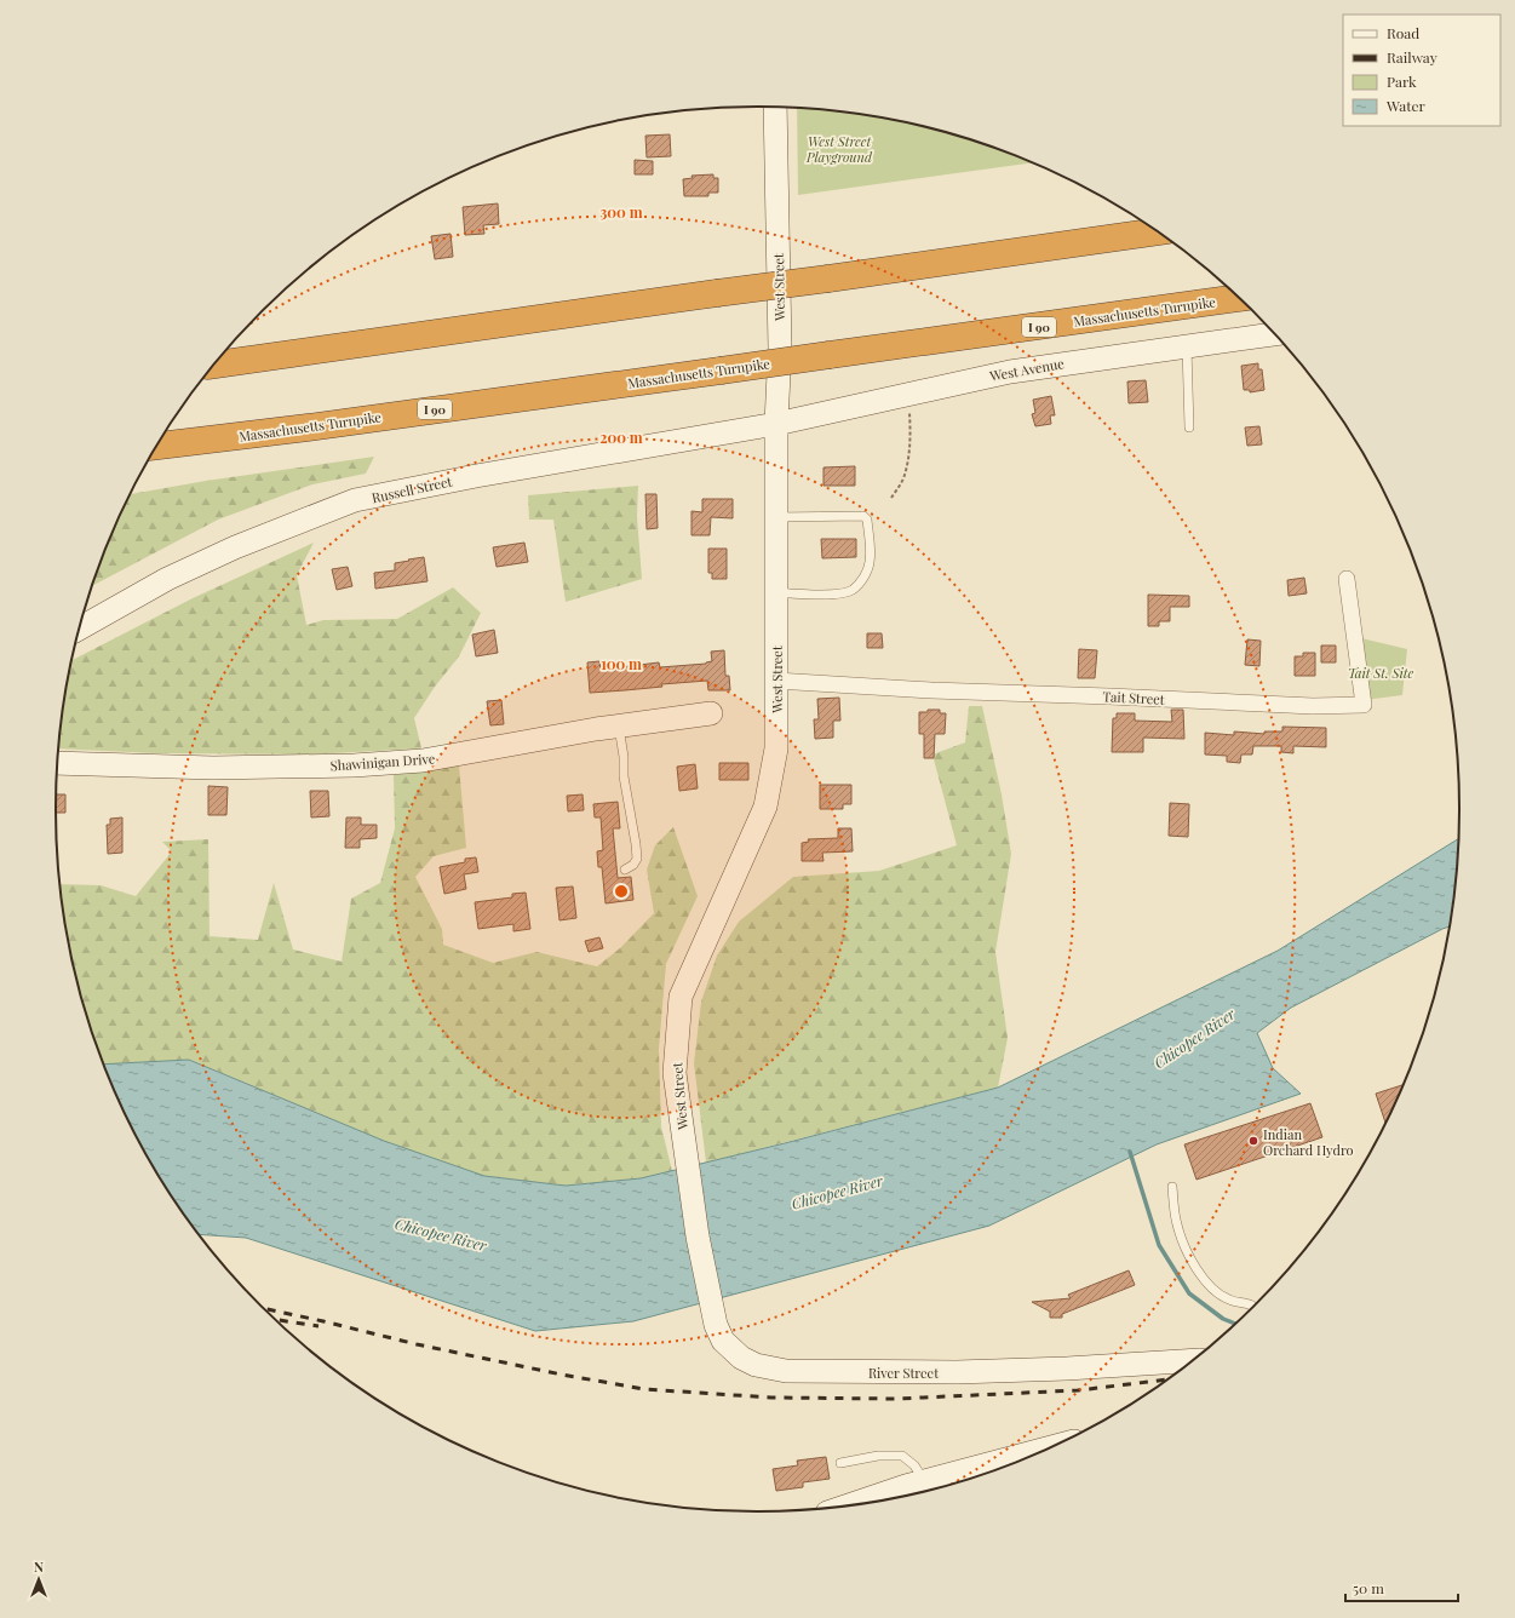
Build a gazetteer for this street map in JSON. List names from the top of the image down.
{
  "streets": {
    "highway": ["Massachusetts Turnpike", "I 90"],
    "main road": [
      "West Street",
      "West Avenue",
      "Russell Street",
      "Shawinigan Drive",
      "River Street"
    ],
    "street": ["Tait Street"]
  },
  "crossings": [
    ["West Street", "West Avenue"],
    ["West Street", "Russell Street"],
    ["West Street", "Tait Street"],
    ["West Street", "River Street"],
    ["West Avenue", "Russell Street"]
  ],
  "water": ["Chicopee River"],
  "parks": ["West Street Playground", "Tait St. Site"],
  "places": ["Indian Orchard Hydro"],
  "legend": [
    "Road",
    "Railway",
    "Park",
    "Water"
  ],
  "scale_bar": "50 m",
  "north": "top",
  "rings": ["300 m", "200 m", "100 m"]
}
